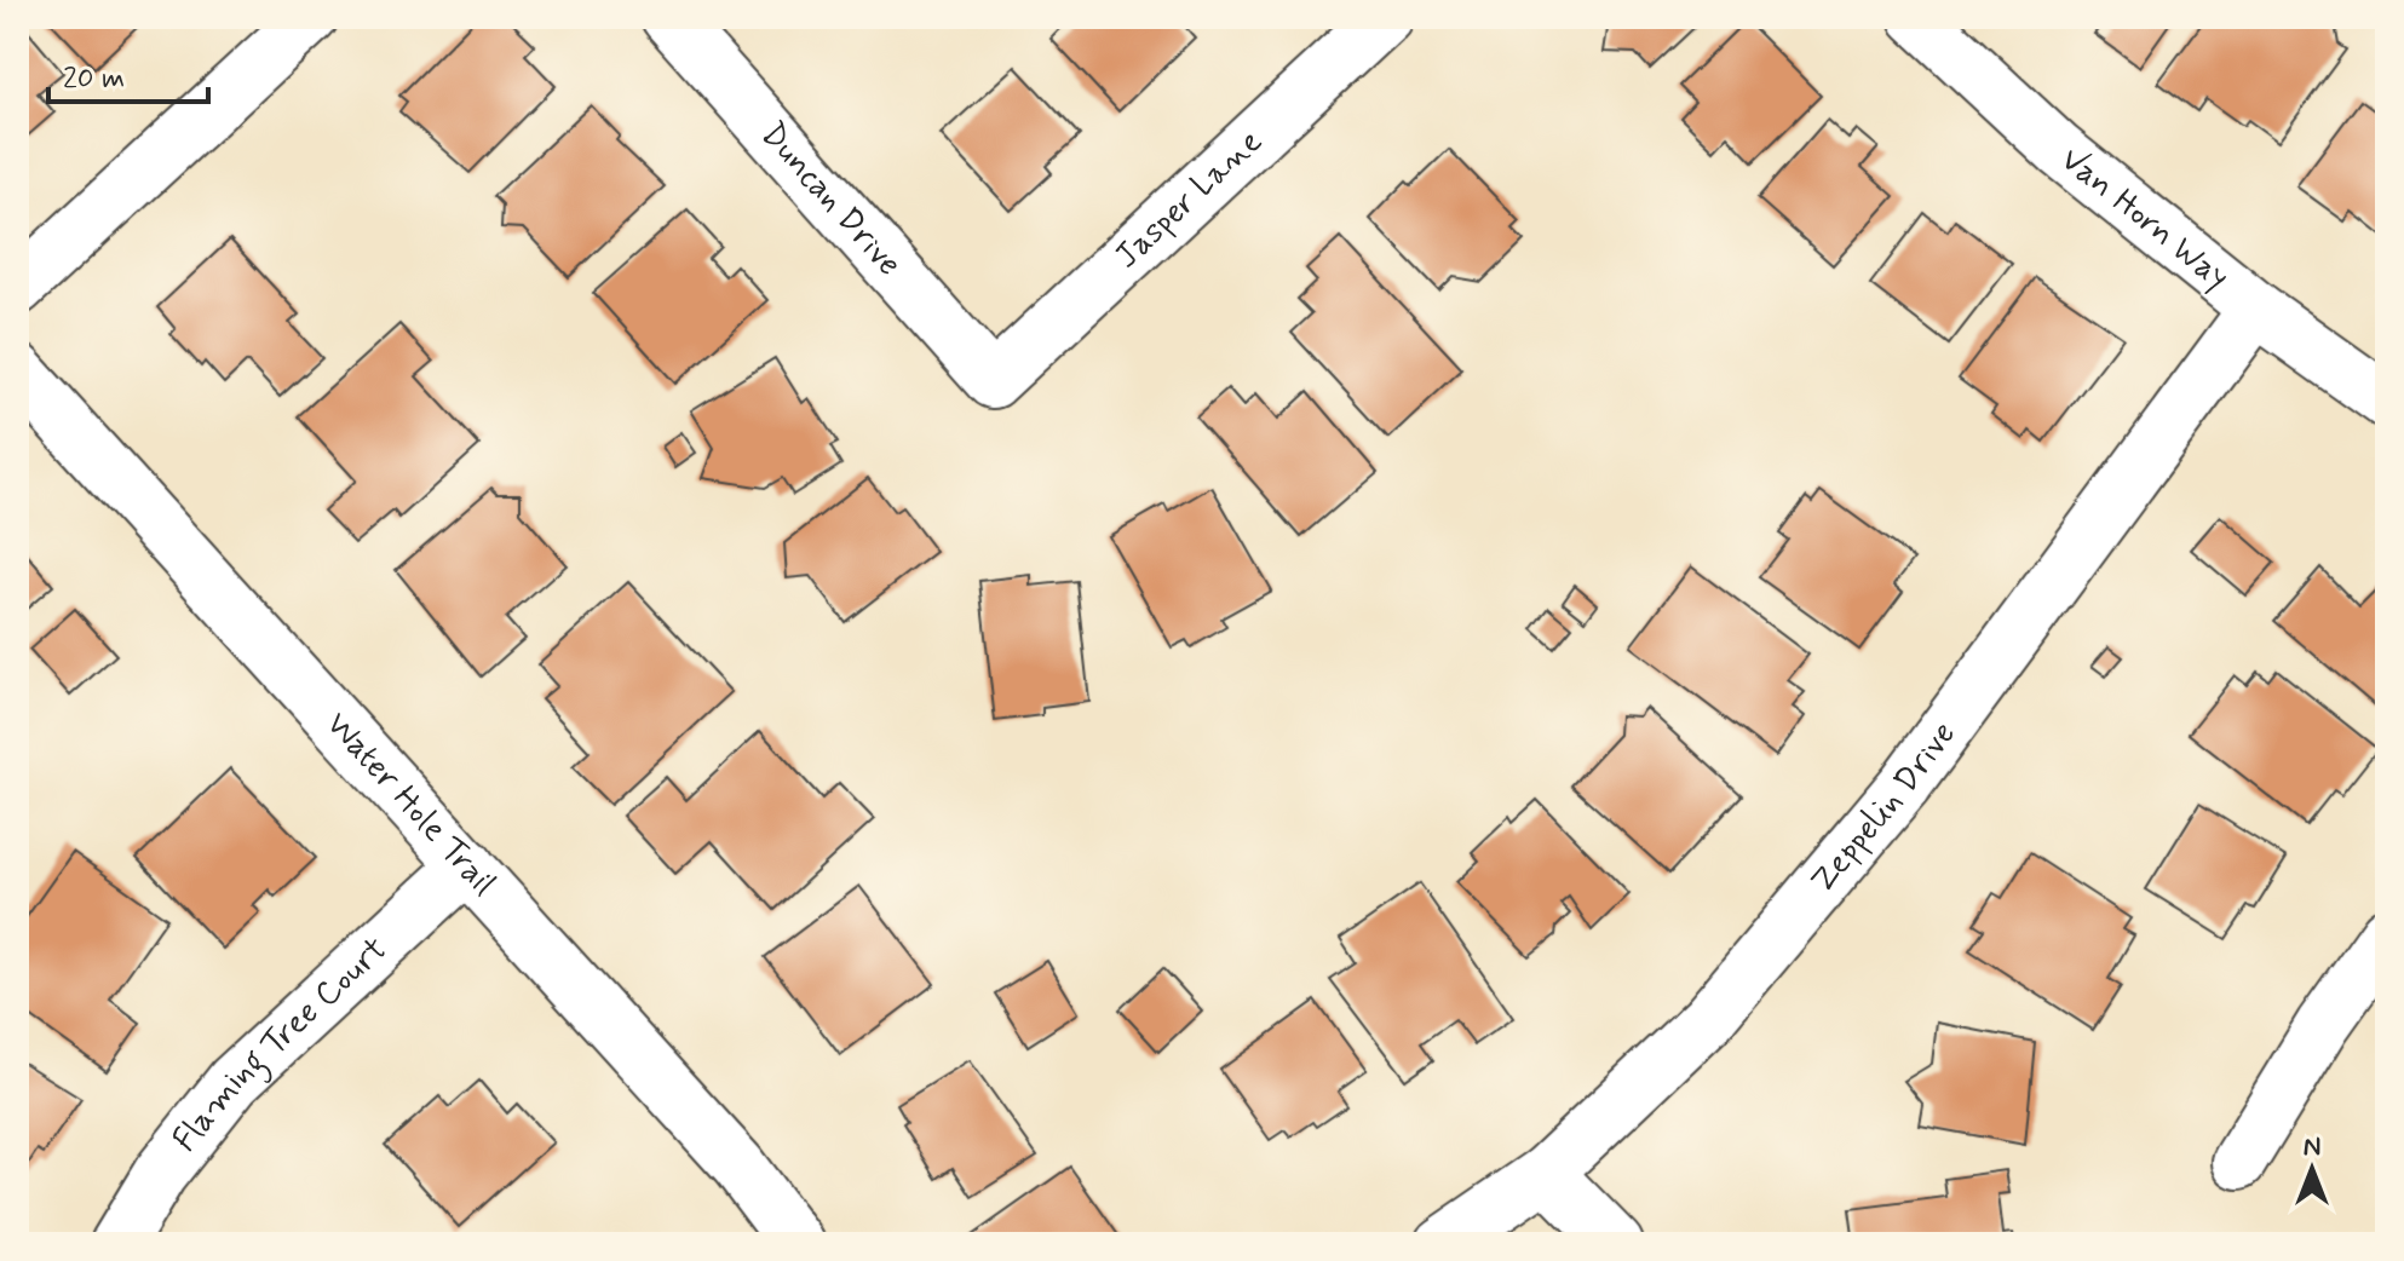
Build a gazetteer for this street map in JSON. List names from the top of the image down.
{
  "streets": {
    "street": [
      "Duncan Drive",
      "Jasper Lane",
      "Van Horn Way",
      "Water Hole Trail",
      "Zeppelin Drive",
      "Flaming Tree Court"
    ]
  },
  "crossings": [
    ["Duncan Drive", "Jasper Lane"],
    ["Van Horn Way", "Zeppelin Drive"],
    ["Water Hole Trail", "Flaming Tree Court"]
  ],
  "scale_bar": "20 m",
  "north": "top"
}
